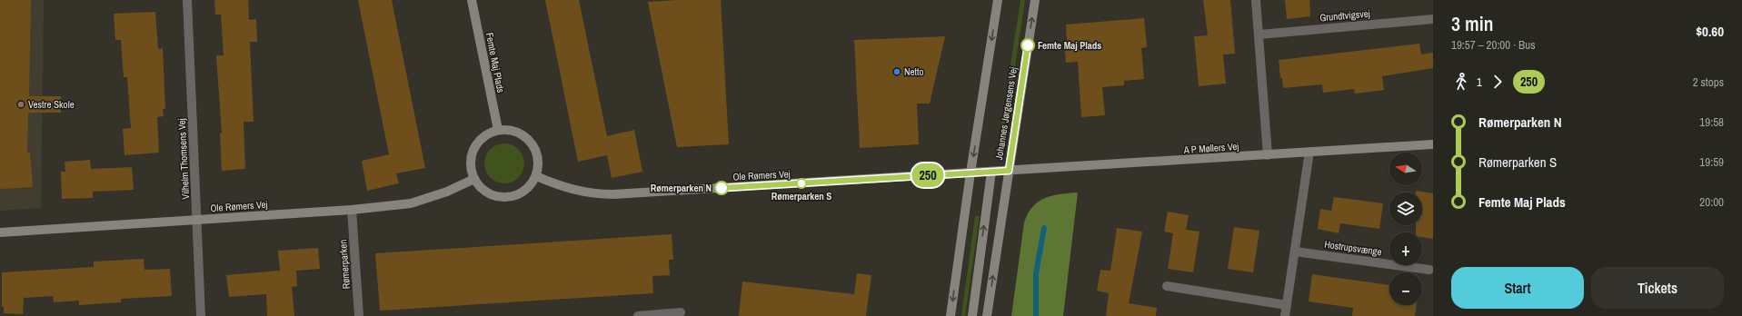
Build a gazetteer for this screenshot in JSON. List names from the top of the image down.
{
  "streets": {
    "street": [
      "Grundtvigsvej",
      "Femte Maj Plads",
      "Johannes Jørgensens Vej",
      "A P Møllers Vej",
      "Vilhelm Thomsens Vej",
      "Ole Rømers Vej",
      "Hostrupsvænge",
      "Rømerparken"
    ]
  },
  "crossings": [
    ["Femte Maj Plads", "Ole Rømers Vej"],
    ["Johannes Jørgensens Vej", "A P Møllers Vej"],
    ["Johannes Jørgensens Vej", "Ole Rømers Vej"],
    ["A P Møllers Vej", "Ole Rømers Vej"],
    ["Vilhelm Thomsens Vej", "Ole Rømers Vej"],
    ["Ole Rømers Vej", "Rømerparken"]
  ],
  "places": [
    "Femte Maj Plads",
    "Netto",
    "Vestre Skole",
    "Rømerparken S",
    "Rømerparken N"
  ],
  "lines": ["bus line 250"],
  "north": "left",
  "page": {
    "on_map": "250",
    "heading": ["3 min", "19:57 – 20:00 · Bus", "$0.60"],
    "legs": ["1", "250", "2 stops"],
    "list": [
      {
        "name": "Rømerparken N",
        "value": "19:58"
      },
      {
        "name": "Rømerparken S",
        "value": "19:59"
      },
      {
        "name": "Femte Maj Plads",
        "value": "20:00"
      }
    ],
    "map_buttons": ["+", "−"],
    "buttons": ["Start", "Tickets"]
  }
}
